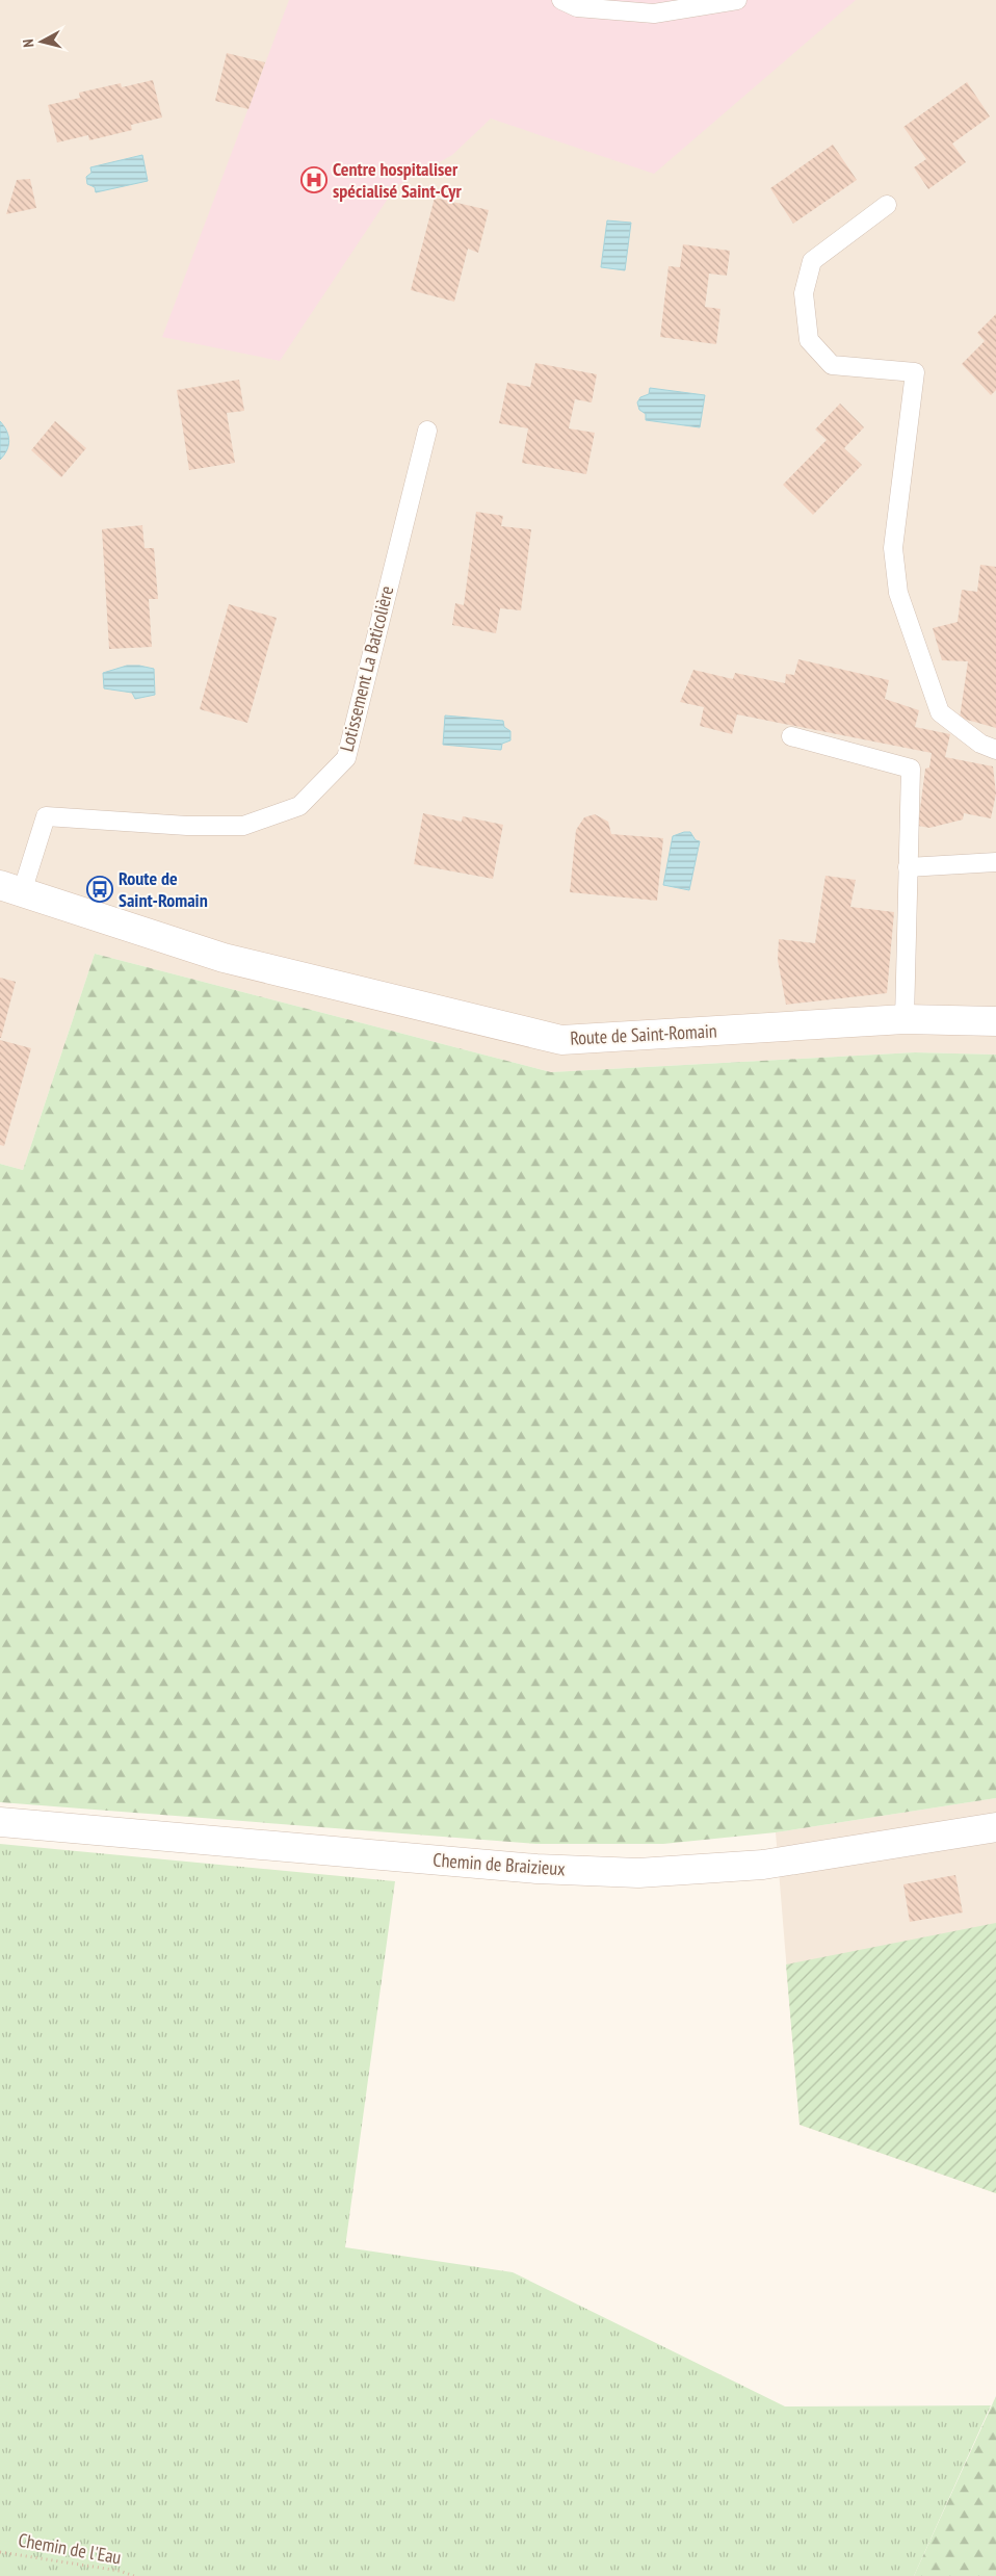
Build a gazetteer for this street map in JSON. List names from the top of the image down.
{
  "streets": {
    "street": ["Route de Saint-Romain", "Chemin de Braizieux"],
    "lane": ["Lotissement La Baticolière"],
    "path": ["Chemin de l'Eau"]
  },
  "crossings": [
    ["Lotissement La Baticolière", "Route de Saint-Romain"]
  ],
  "places": {
    "hospital": ["Centre hospitaliser spécialisé Saint-Cyr"],
    "bus stop": ["Route de Saint-Romain"]
  },
  "north": "left"
}
